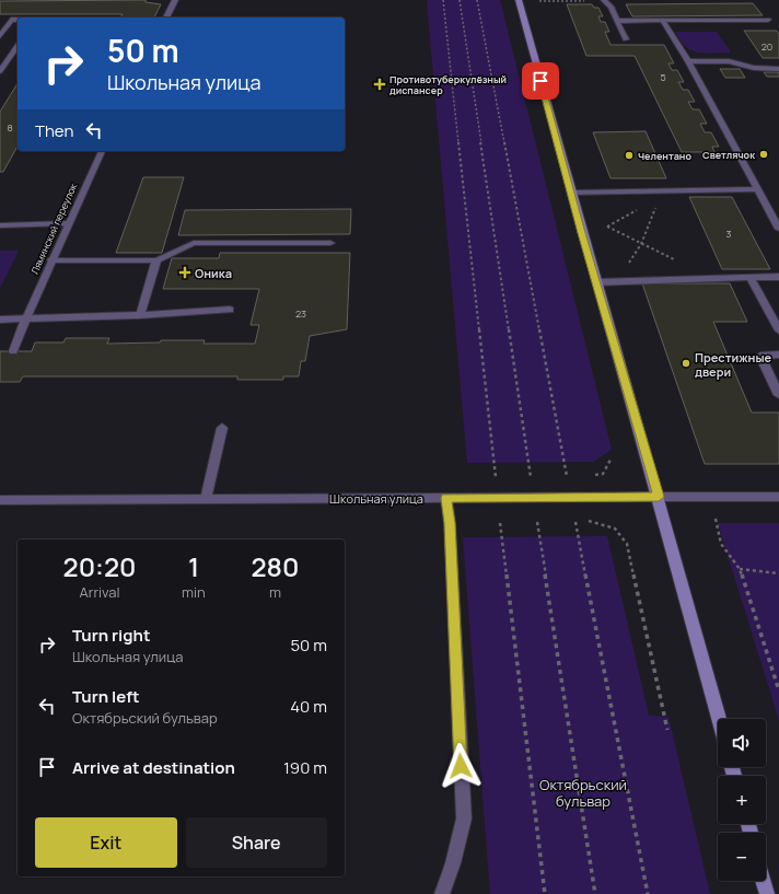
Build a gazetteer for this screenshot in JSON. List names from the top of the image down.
{
  "streets": {
    "street": ["Ляминский переулок", "Школьная улица"]
  },
  "parks": ["Октябрьский бульвар"],
  "places": {
    "health": ["Противотуберкулёзный диспансер", "Оника"],
    "other": ["Светлячок", "Челентано", "Престижные двери"]
  },
  "house_numbers": [
    "20",
    "5",
    "8",
    "3",
    "23"
  ],
  "page": {
    "turn": ["50 m", "Школьная улица"],
    "then": "Then",
    "eta": [
      "20:20",
      "Arrival",
      "1",
      "min",
      "280",
      "m"
    ],
    "list": [
      {
        "name": "Turn right",
        "note": "Школьная улица",
        "value": "50 m"
      },
      {
        "name": "Turn left",
        "note": "Октябрьский бульвар",
        "value": "40 m"
      },
      {
        "name": "Arrive at destination",
        "value": "190 m"
      }
    ],
    "map_buttons": ["+", "−"],
    "buttons": ["Exit", "Share"]
  }
}
